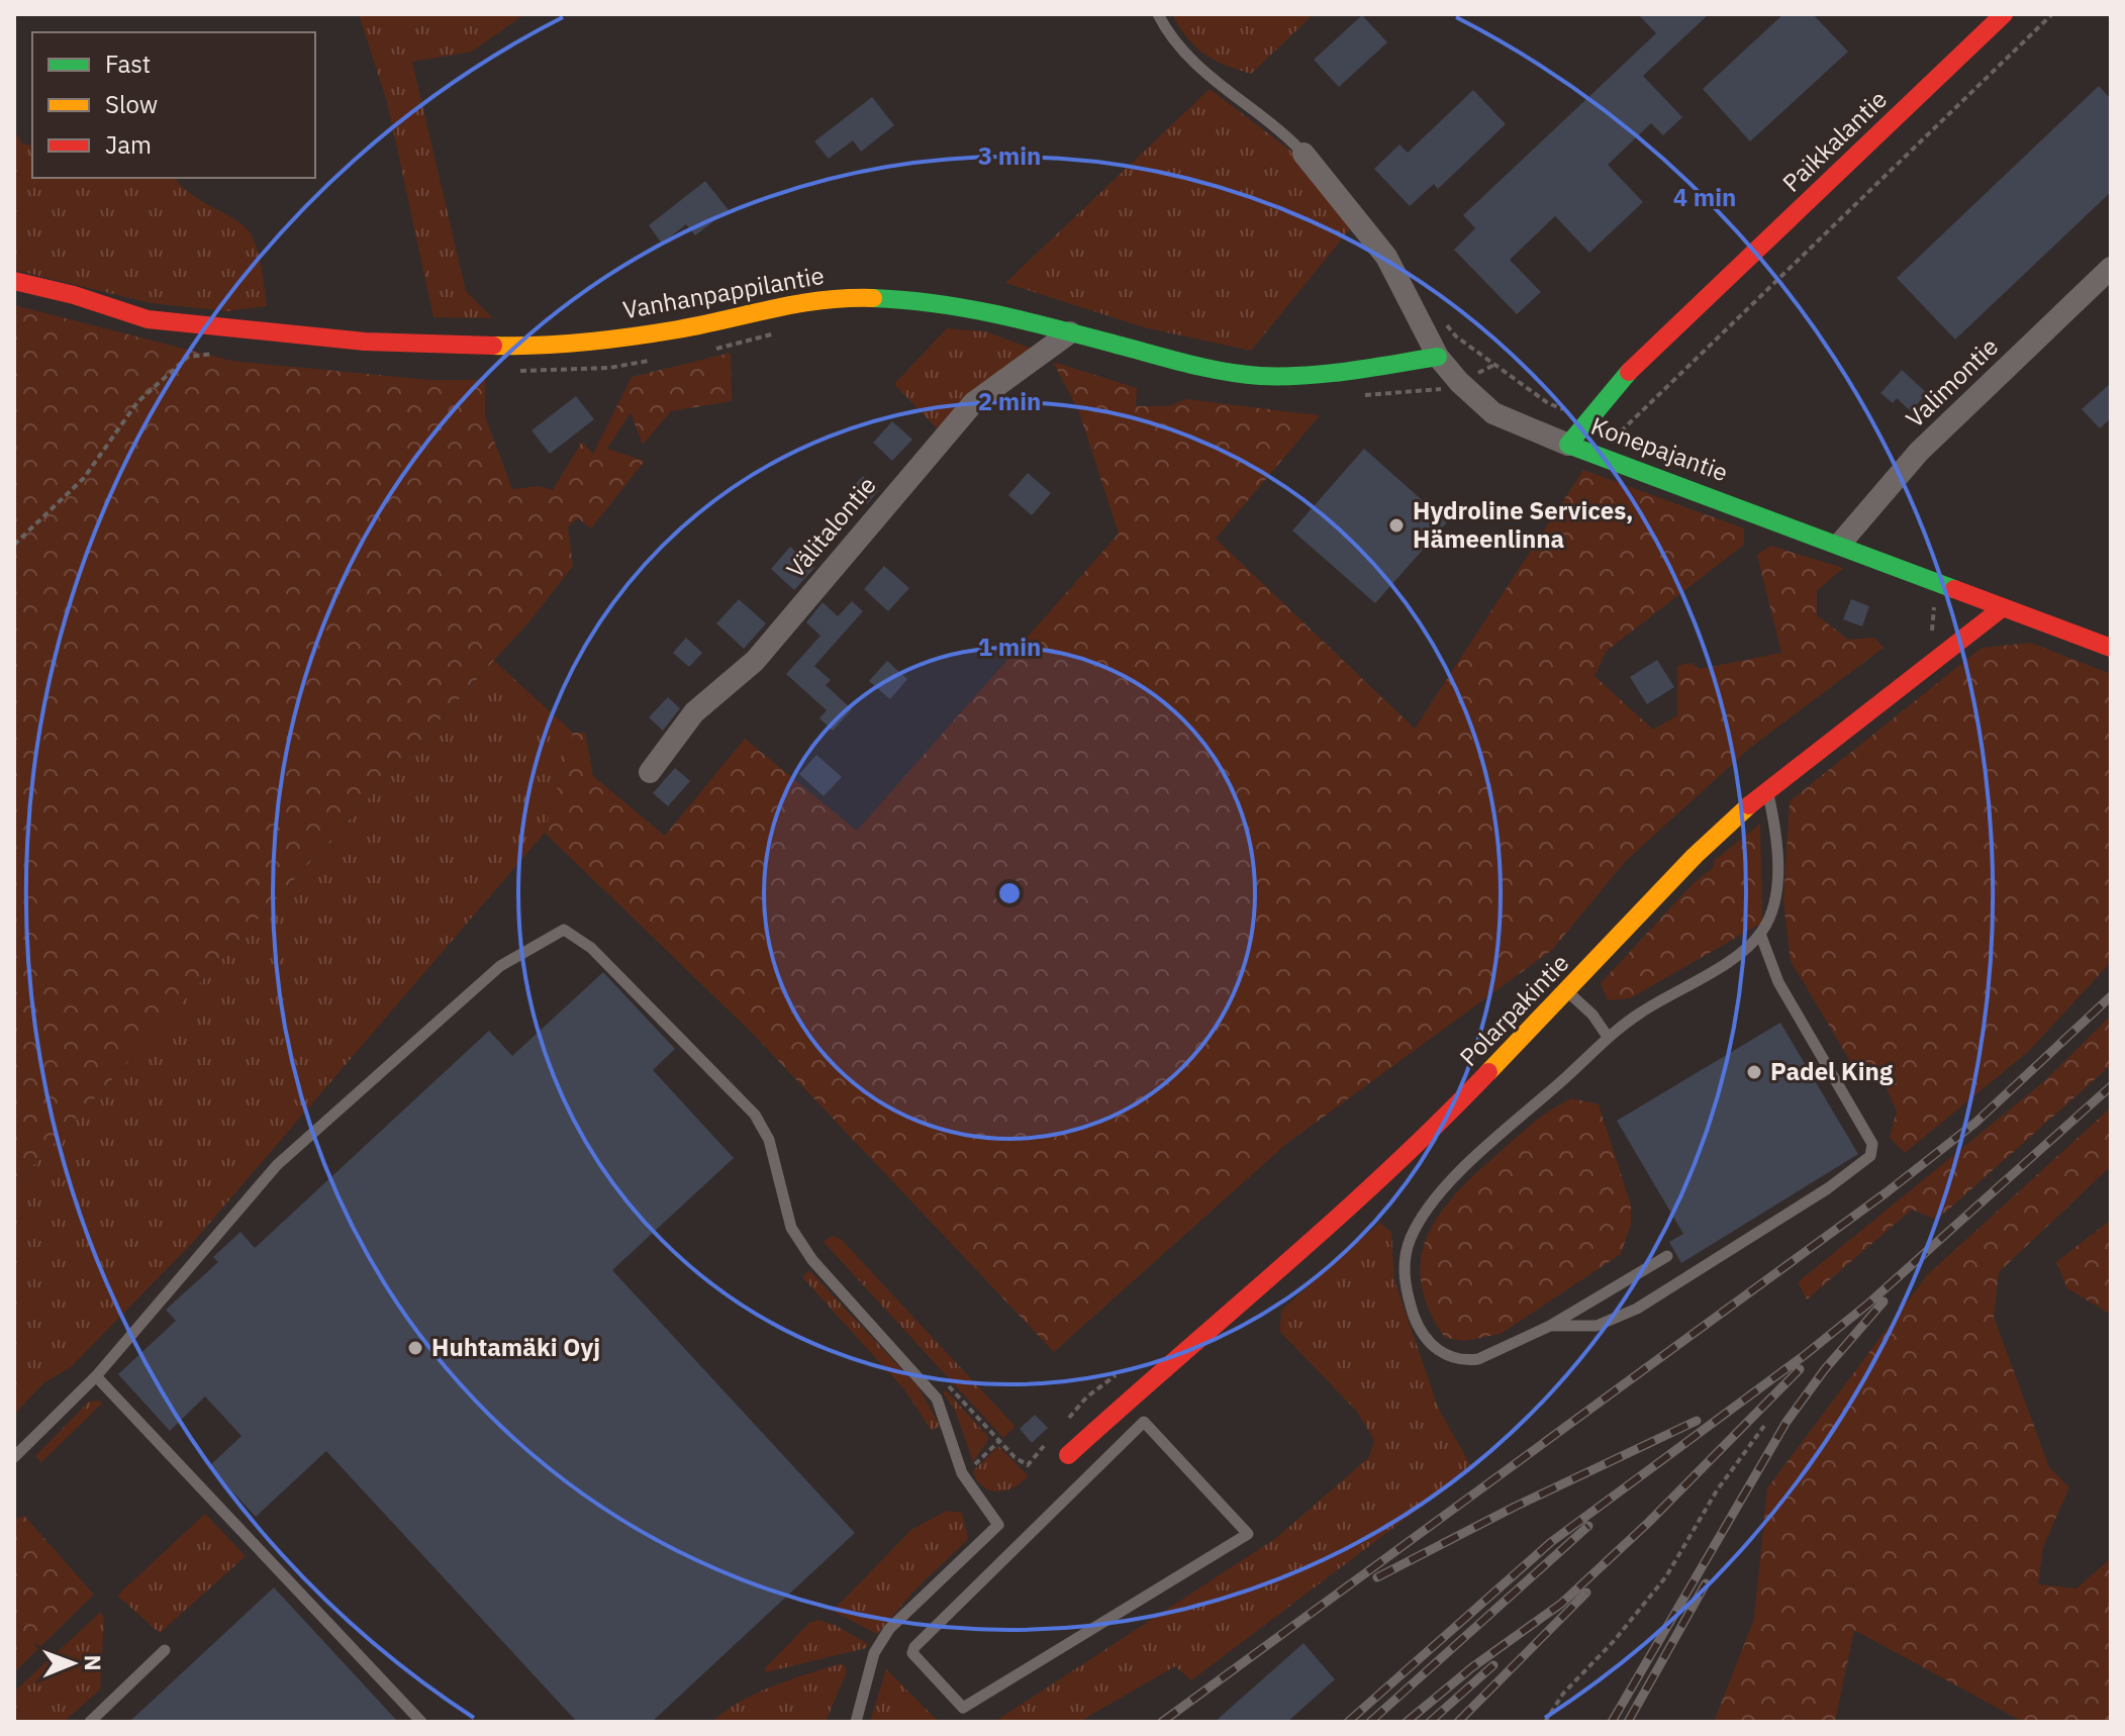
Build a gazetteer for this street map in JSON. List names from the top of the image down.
{
  "streets": {
    "street": [
      "Paikkalantie",
      "Vanhanpappilantie",
      "Valimontie",
      "Konepajantie",
      "Välitalontie",
      "Polarpakintie"
    ]
  },
  "crossings": [
    ["Paikkalantie", "Konepajantie"],
    ["Vanhanpappilantie", "Konepajantie"],
    ["Vanhanpappilantie", "Välitalontie"],
    ["Valimontie", "Konepajantie"],
    ["Konepajantie", "Polarpakintie"]
  ],
  "places": ["Hydroline Services, Hämeenlinna", "Padel King", "Huhtamäki Oyj"],
  "legend": ["Fast", "Slow", "Jam"],
  "north": "right",
  "rings": [
    "3 min",
    "4 min",
    "2 min",
    "1 min"
  ]
}
